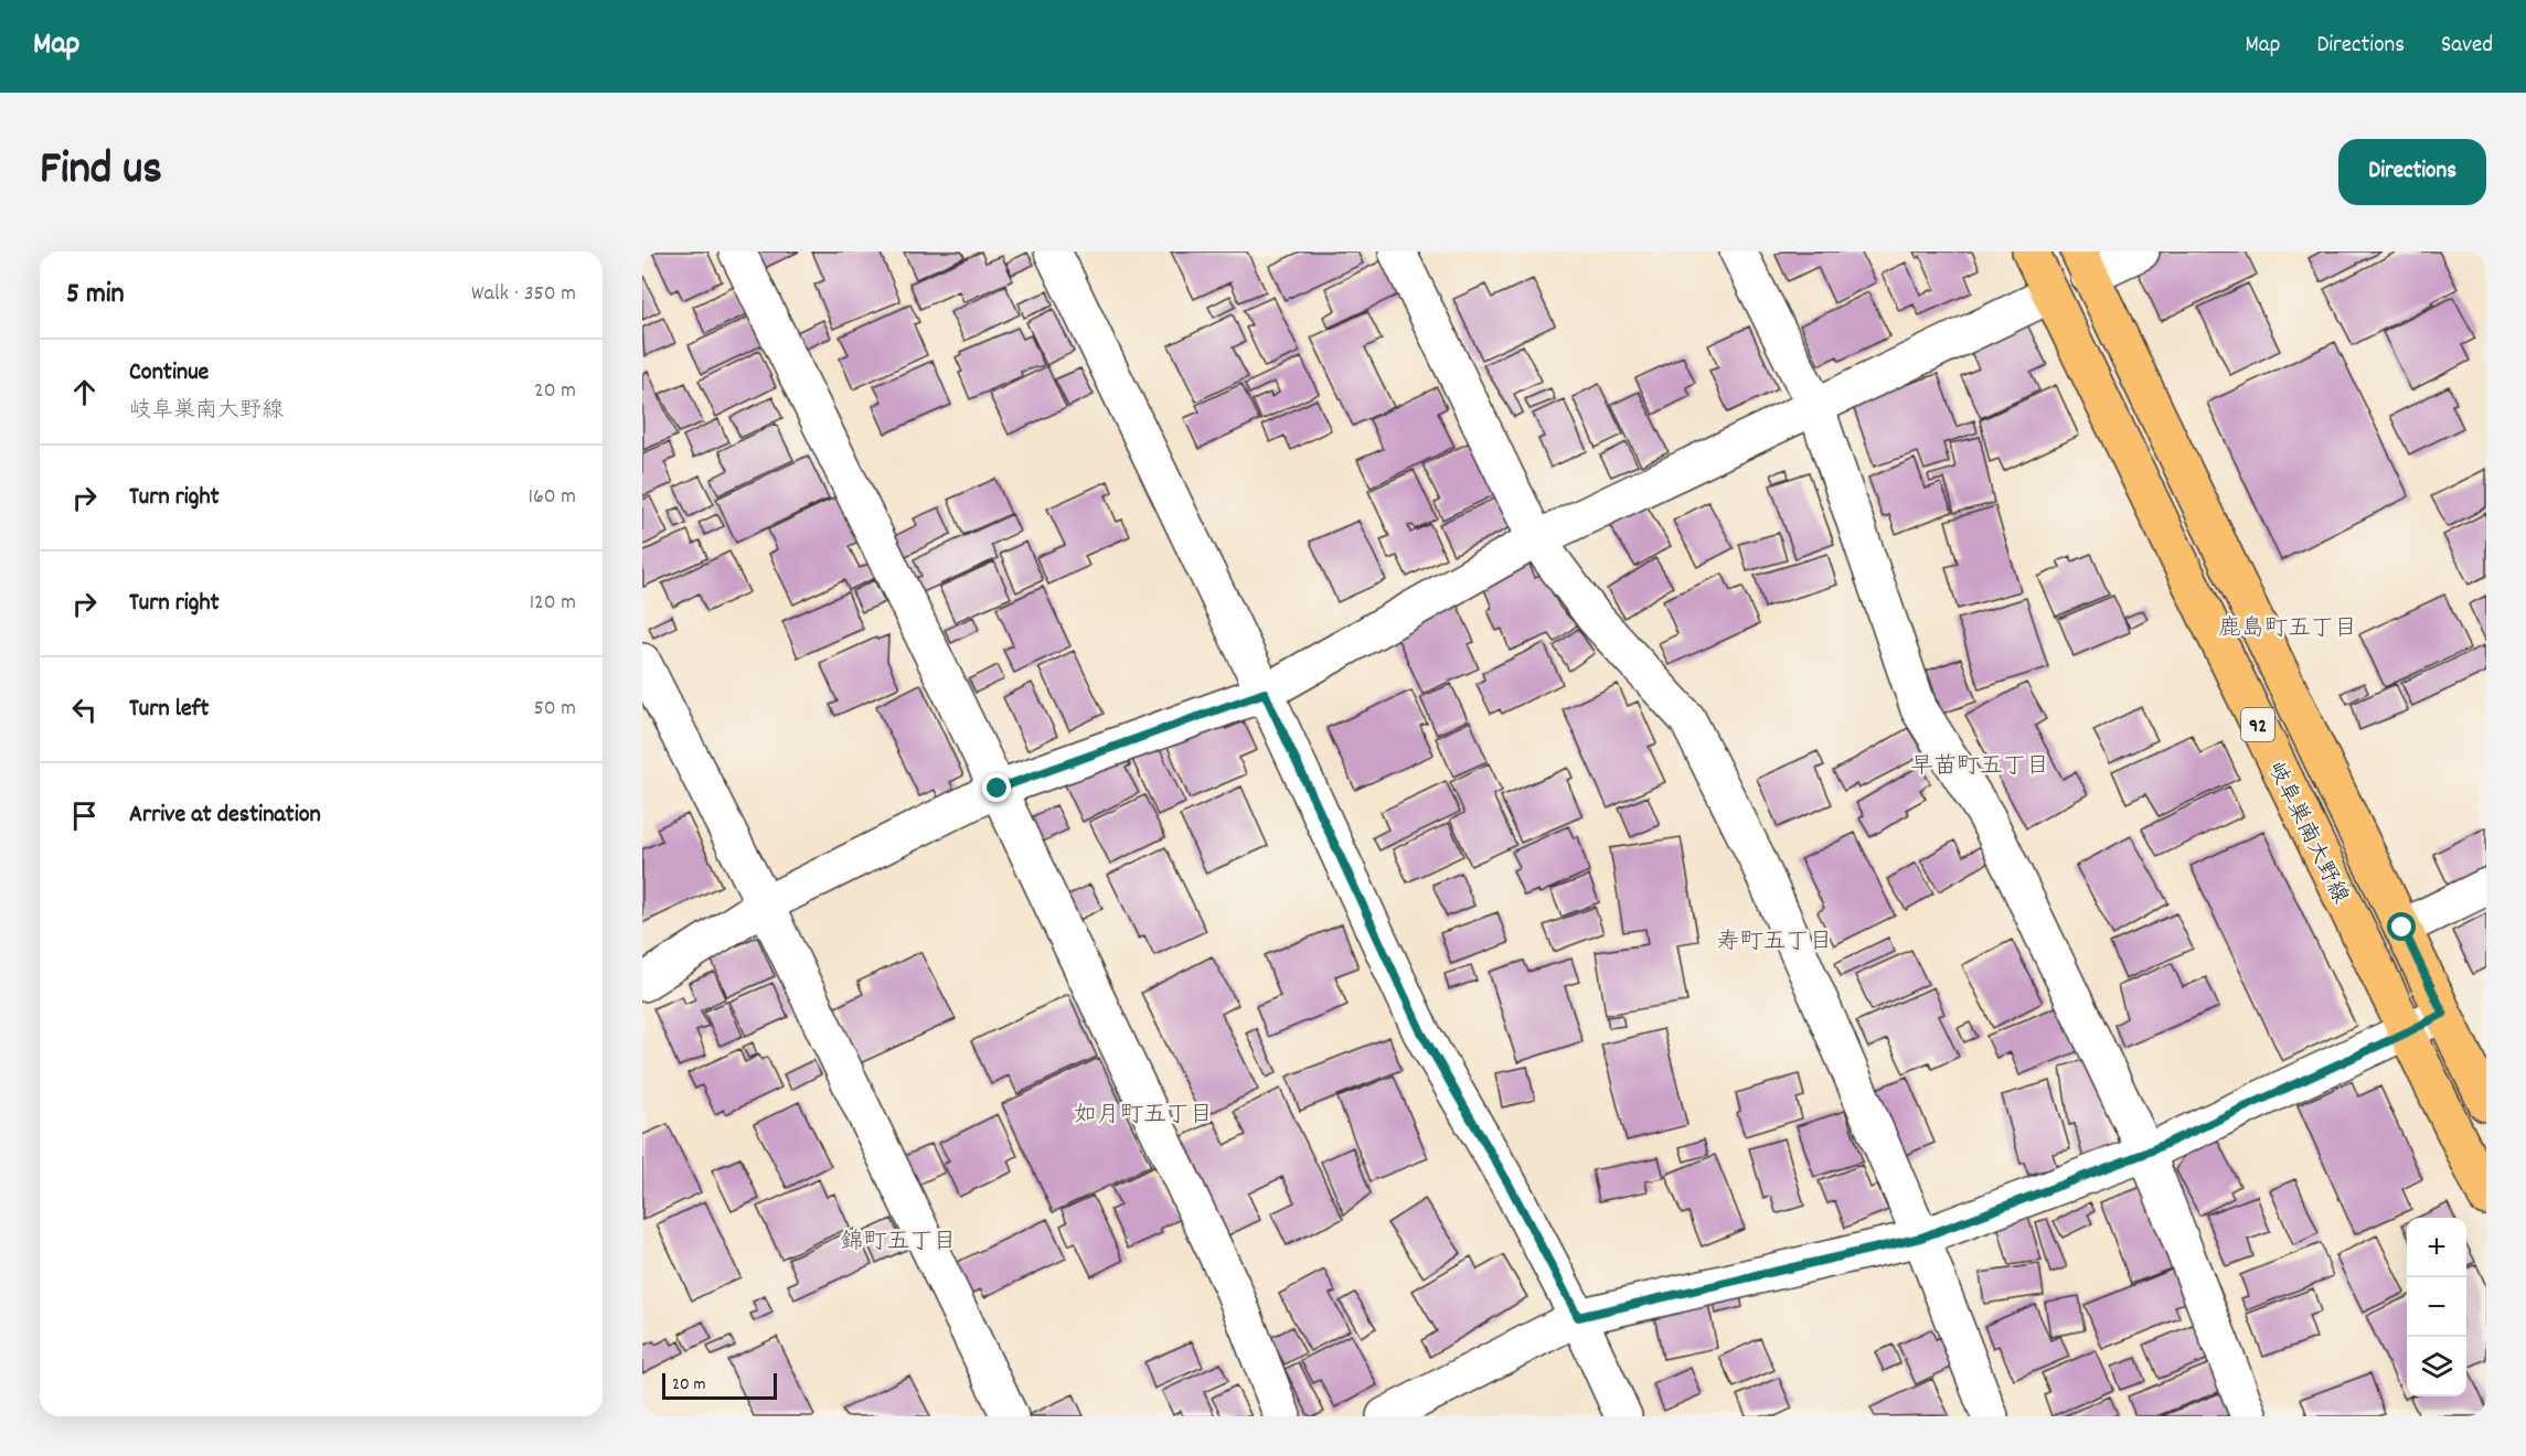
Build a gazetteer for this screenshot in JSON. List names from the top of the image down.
{
  "streets": {
    "main road": ["92", "岐阜巣南大野線"]
  },
  "districts": [
    "鹿島町五丁目",
    "早苗町五丁目",
    "寿町五丁目",
    "如月町五丁目",
    "錦町五丁目"
  ],
  "scale_bar": "20 m",
  "page": {
    "header": "Map",
    "nav": ["Map", "Directions", "Saved"],
    "title": "Find us",
    "buttons": "Directions",
    "heading": ["5 min", "Walk · 350 m"],
    "list": [
      ["Continue", "岐阜巣南大野線", "20 m"],
      ["Turn right", "160 m"],
      ["Turn right", "120 m"],
      ["Turn left", "50 m"],
      "Arrive at destination"
    ],
    "map_buttons": ["+", "−"],
    "scale": "20 m"
  }
}
